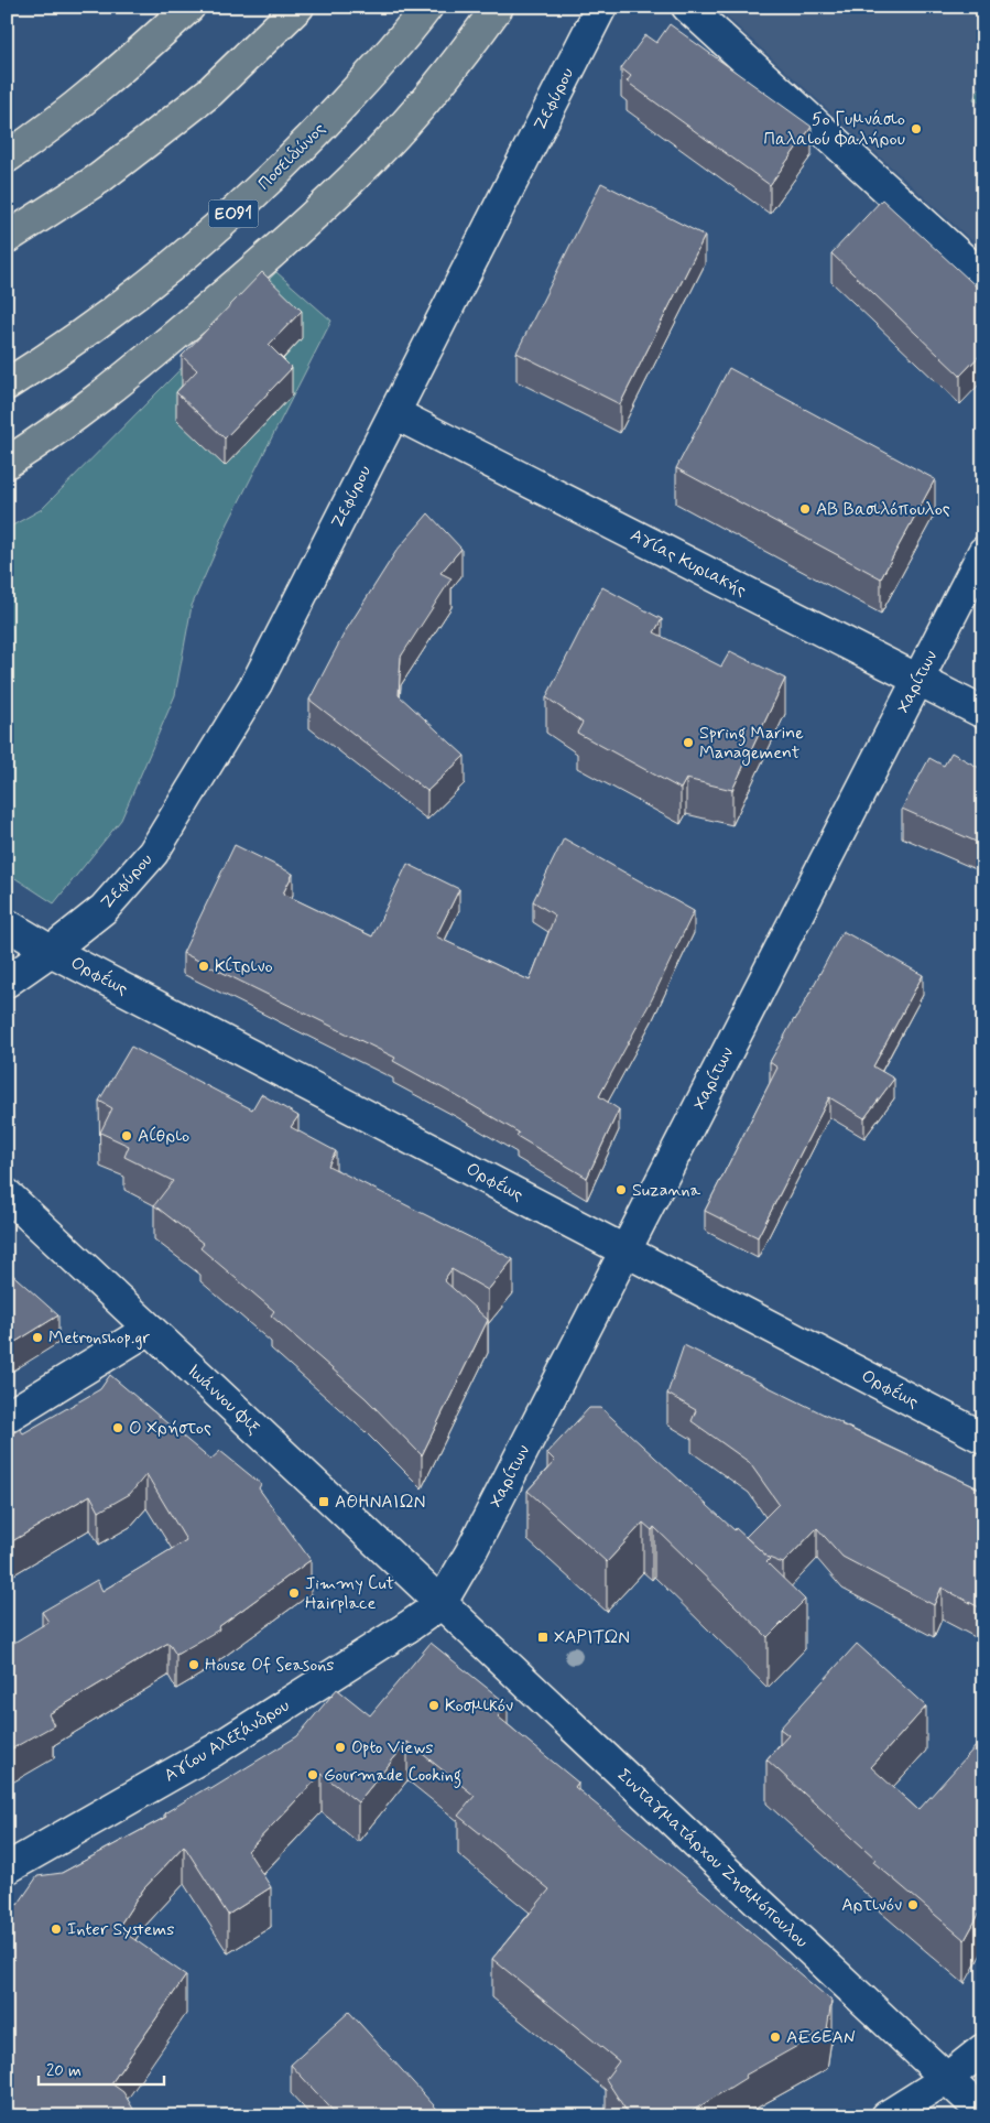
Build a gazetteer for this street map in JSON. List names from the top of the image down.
{
  "streets": {
    "highway": ["Ποσειδώνος", "ΕΟ91"],
    "street": [
      "Ζεφύρου",
      "Αγίας Κυριακής",
      "Χαρίτων",
      "Ορφέως",
      "Ιωάννου Φιξ",
      "Αγίου Αλεξάνδρου",
      "Συνταγματάρχου Ζησιμόπουλου"
    ]
  },
  "crossings": [
    ["Ζεφύρου", "Αγίας Κυριακής"],
    ["Ζεφύρου", "Ορφέως"],
    ["Αγίας Κυριακής", "Χαρίτων"],
    ["Χαρίτων", "Ορφέως"],
    ["Χαρίτων", "Ιωάννου Φιξ"],
    ["Χαρίτων", "Αγίου Αλεξάνδρου"],
    ["Χαρίτων", "Συνταγματάρχου Ζησιμόπουλου"],
    ["Ιωάννου Φιξ", "Αγίου Αλεξάνδρου"],
    ["Ιωάννου Φιξ", "Συνταγματάρχου Ζησιμόπουλου"],
    ["Αγίου Αλεξάνδρου", "Συνταγματάρχου Ζησιμόπουλου"]
  ],
  "places": {
    "other": [
      "5ο Γυμνάσιο Παλαιού Φαλήρου",
      "ΑΒ Βασιλόπουλος",
      "Spring Marine Management",
      "Κίτρινο",
      "Αίθριο",
      "Suzanna",
      "Metronshop.gr",
      "Ο Χρήστος",
      "Jimmy Cut Hairplace",
      "House Of Seasons",
      "Κοσμικόν",
      "Opto Views",
      "Gourmade Cooking",
      "Αρτινόν",
      "Inter Systems",
      "AEGEAN"
    ],
    "transit": ["ΑΘΗΝΑΙΩΝ", "ΧΑΡΙΤΩΝ"]
  },
  "scale_bar": "20 m"
}
